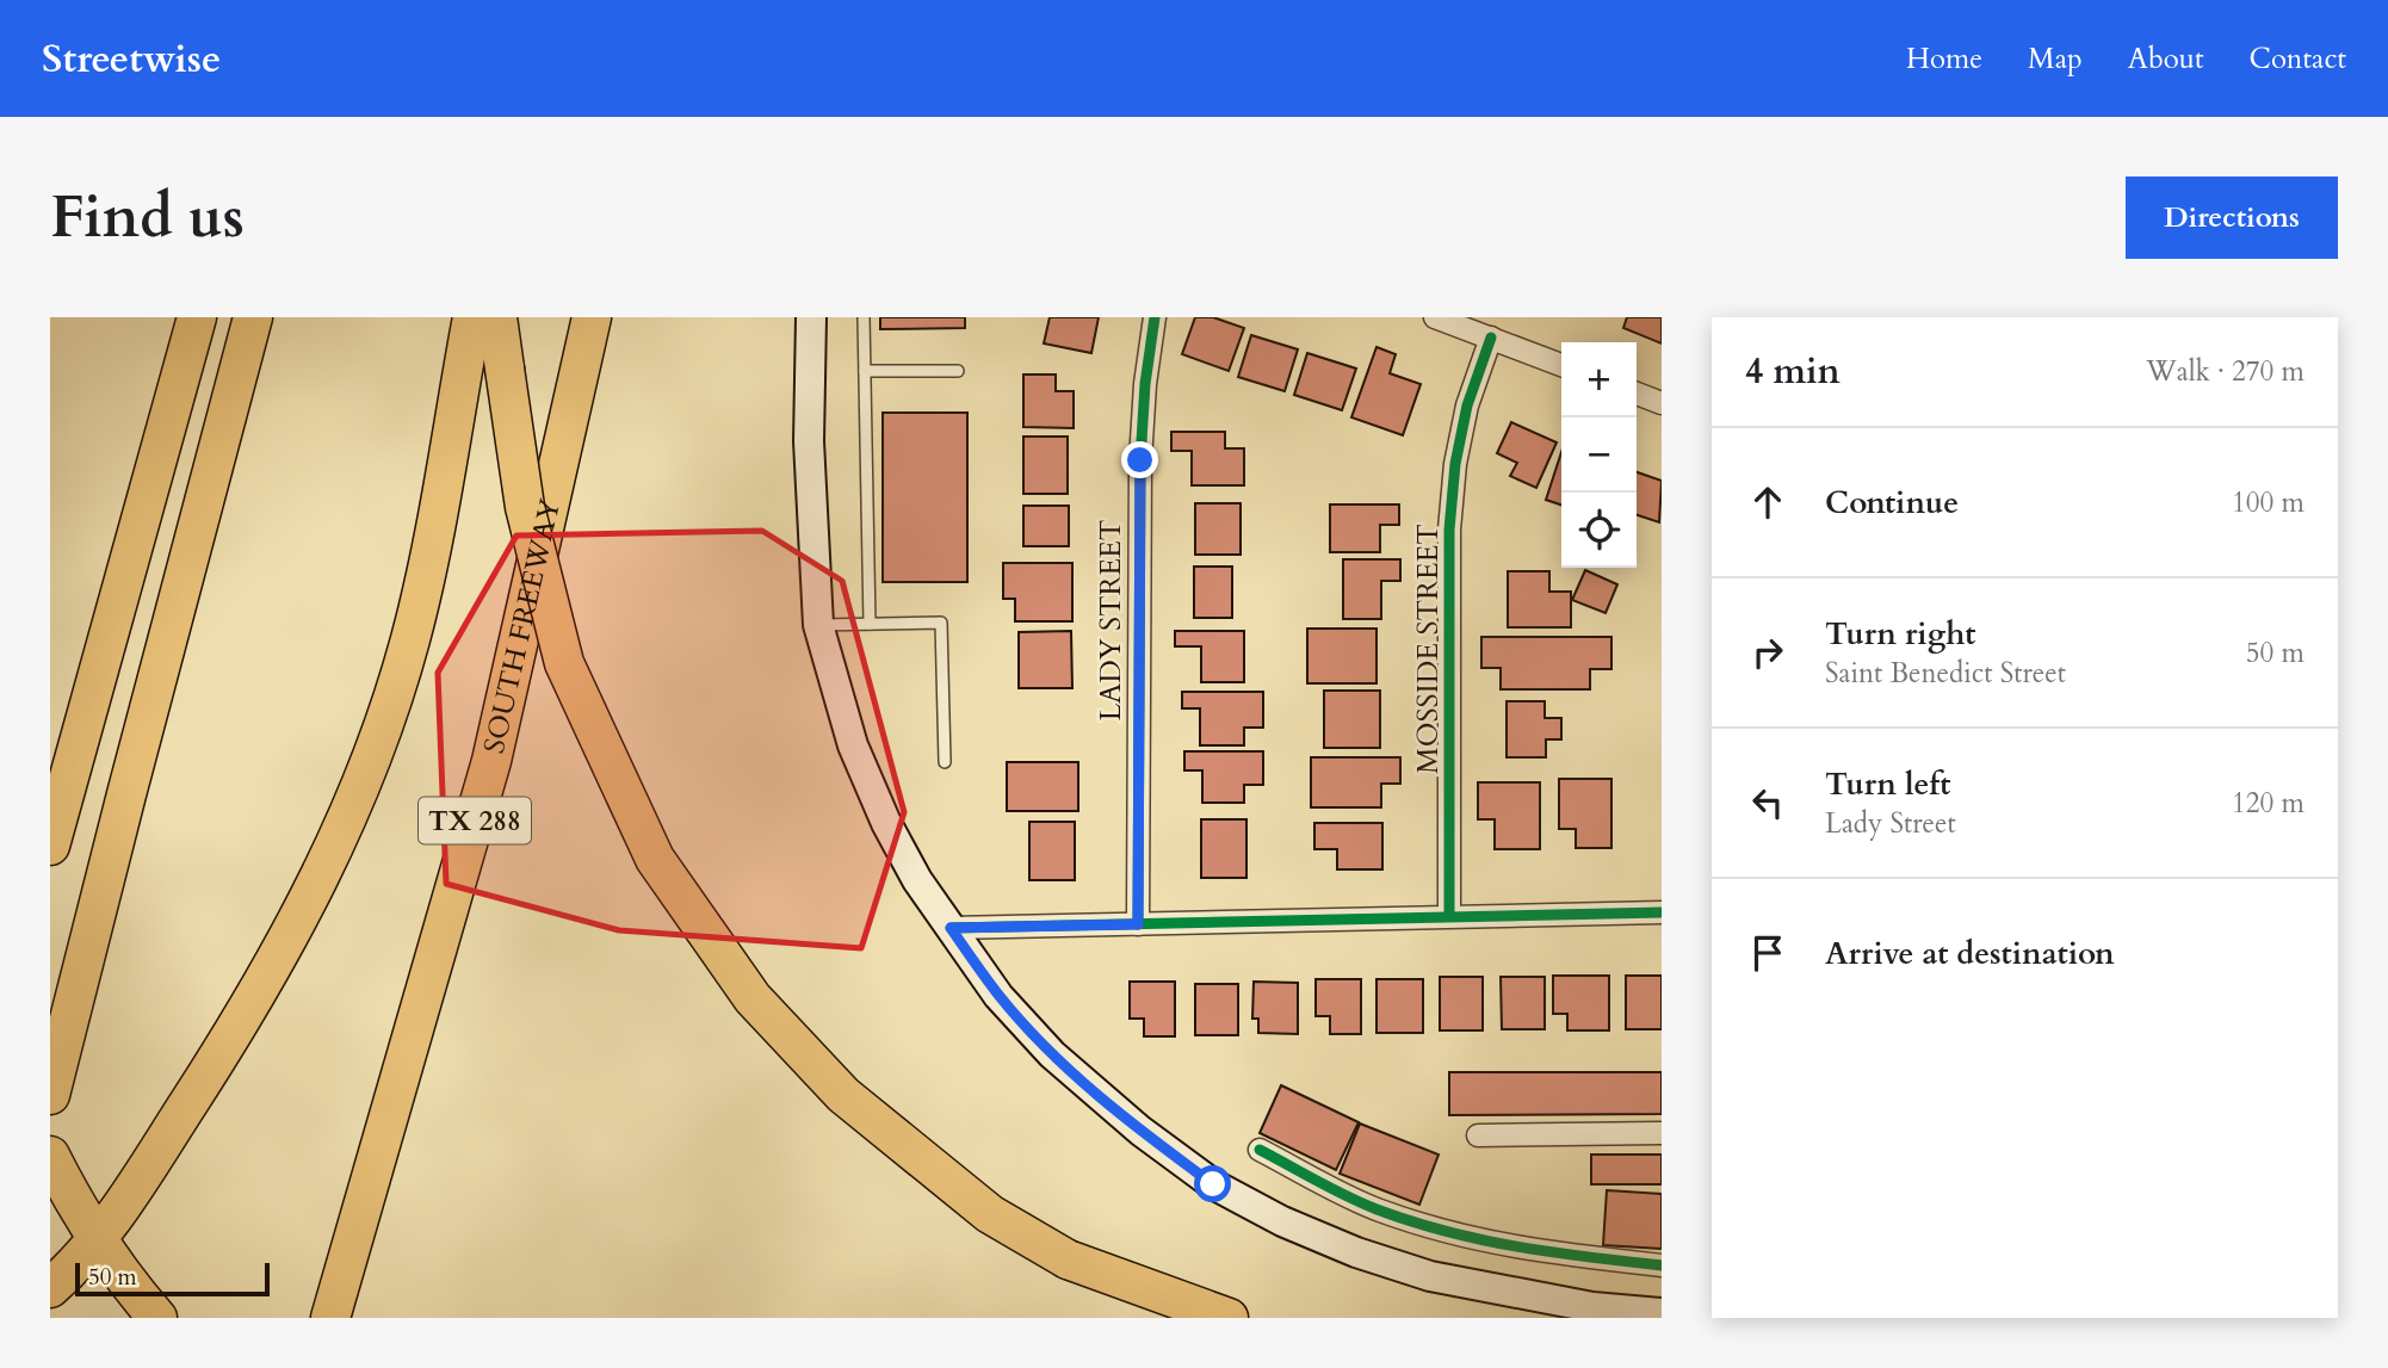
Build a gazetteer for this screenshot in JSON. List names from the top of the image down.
{
  "streets": {
    "highway": ["SOUTH FREEWAY", "TX 288"],
    "street": ["LADY STREET", "MOSSIDE STREET"]
  },
  "scale_bar": "50 m",
  "page": {
    "header": "Streetwise",
    "nav": [
      "Home",
      "Map",
      "About",
      "Contact"
    ],
    "buttons": "Directions",
    "title": "Find us",
    "heading": ["4 min", "Walk · 270 m"],
    "map_buttons": ["+", "−"],
    "list": [
      ["Continue", "100 m"],
      ["Turn right", "Saint Benedict Street", "50 m"],
      ["Turn left", "Lady Street", "120 m"],
      "Arrive at destination"
    ],
    "scale": "50 m"
  }
}
